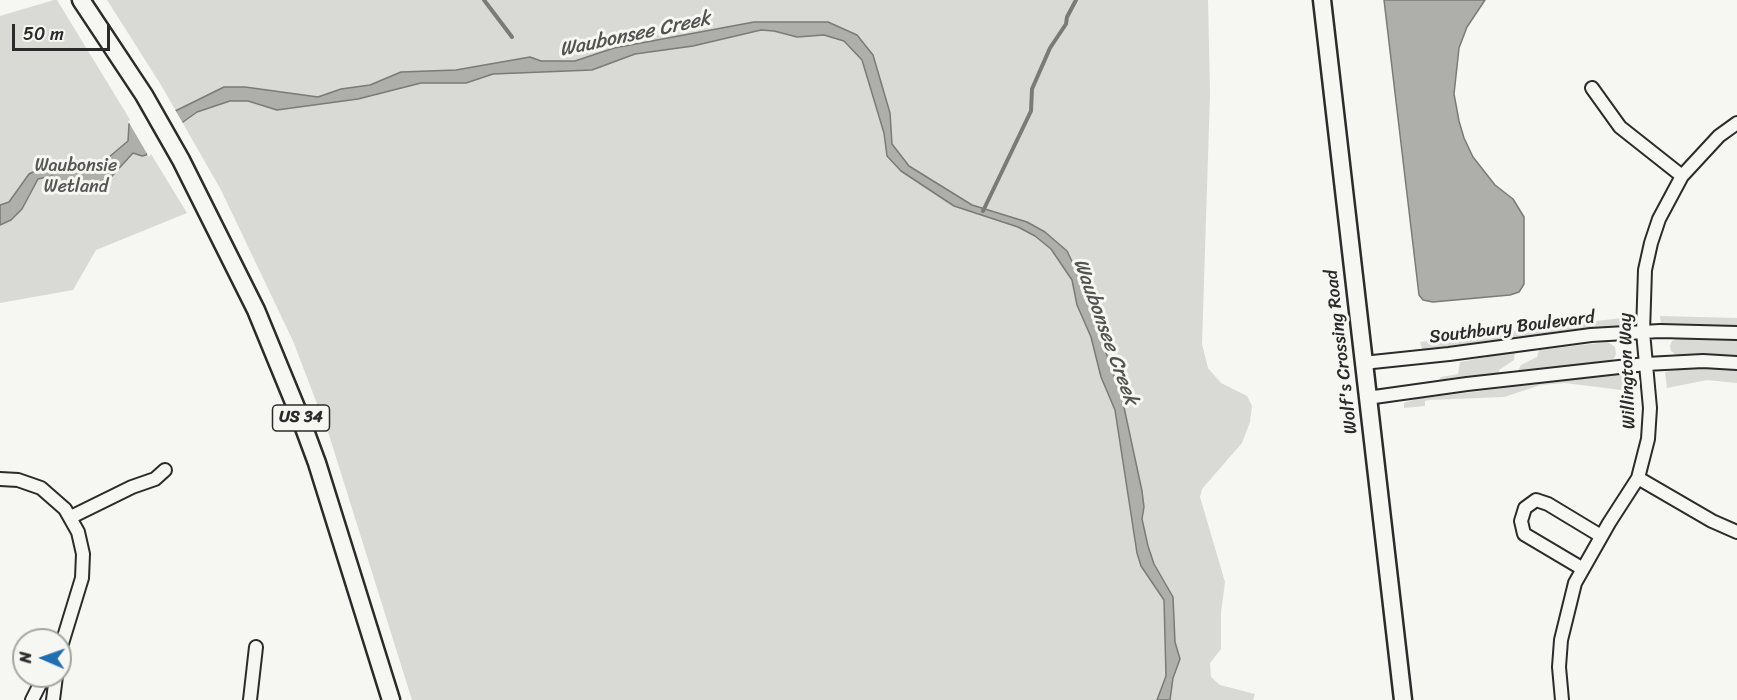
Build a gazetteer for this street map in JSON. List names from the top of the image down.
{
  "streets": {
    "main road": ["Wolf's Crossing Road", "US 34"],
    "street": ["Southbury Boulevard", "Willington Way"]
  },
  "crossings": [
    ["Southbury Boulevard", "Wolf's Crossing Road"],
    ["Southbury Boulevard", "Willington Way"]
  ],
  "water": ["Waubonsee Creek"],
  "parks": ["Waubonsie Wetland"],
  "scale_bar": "50 m",
  "north": "left"
}
